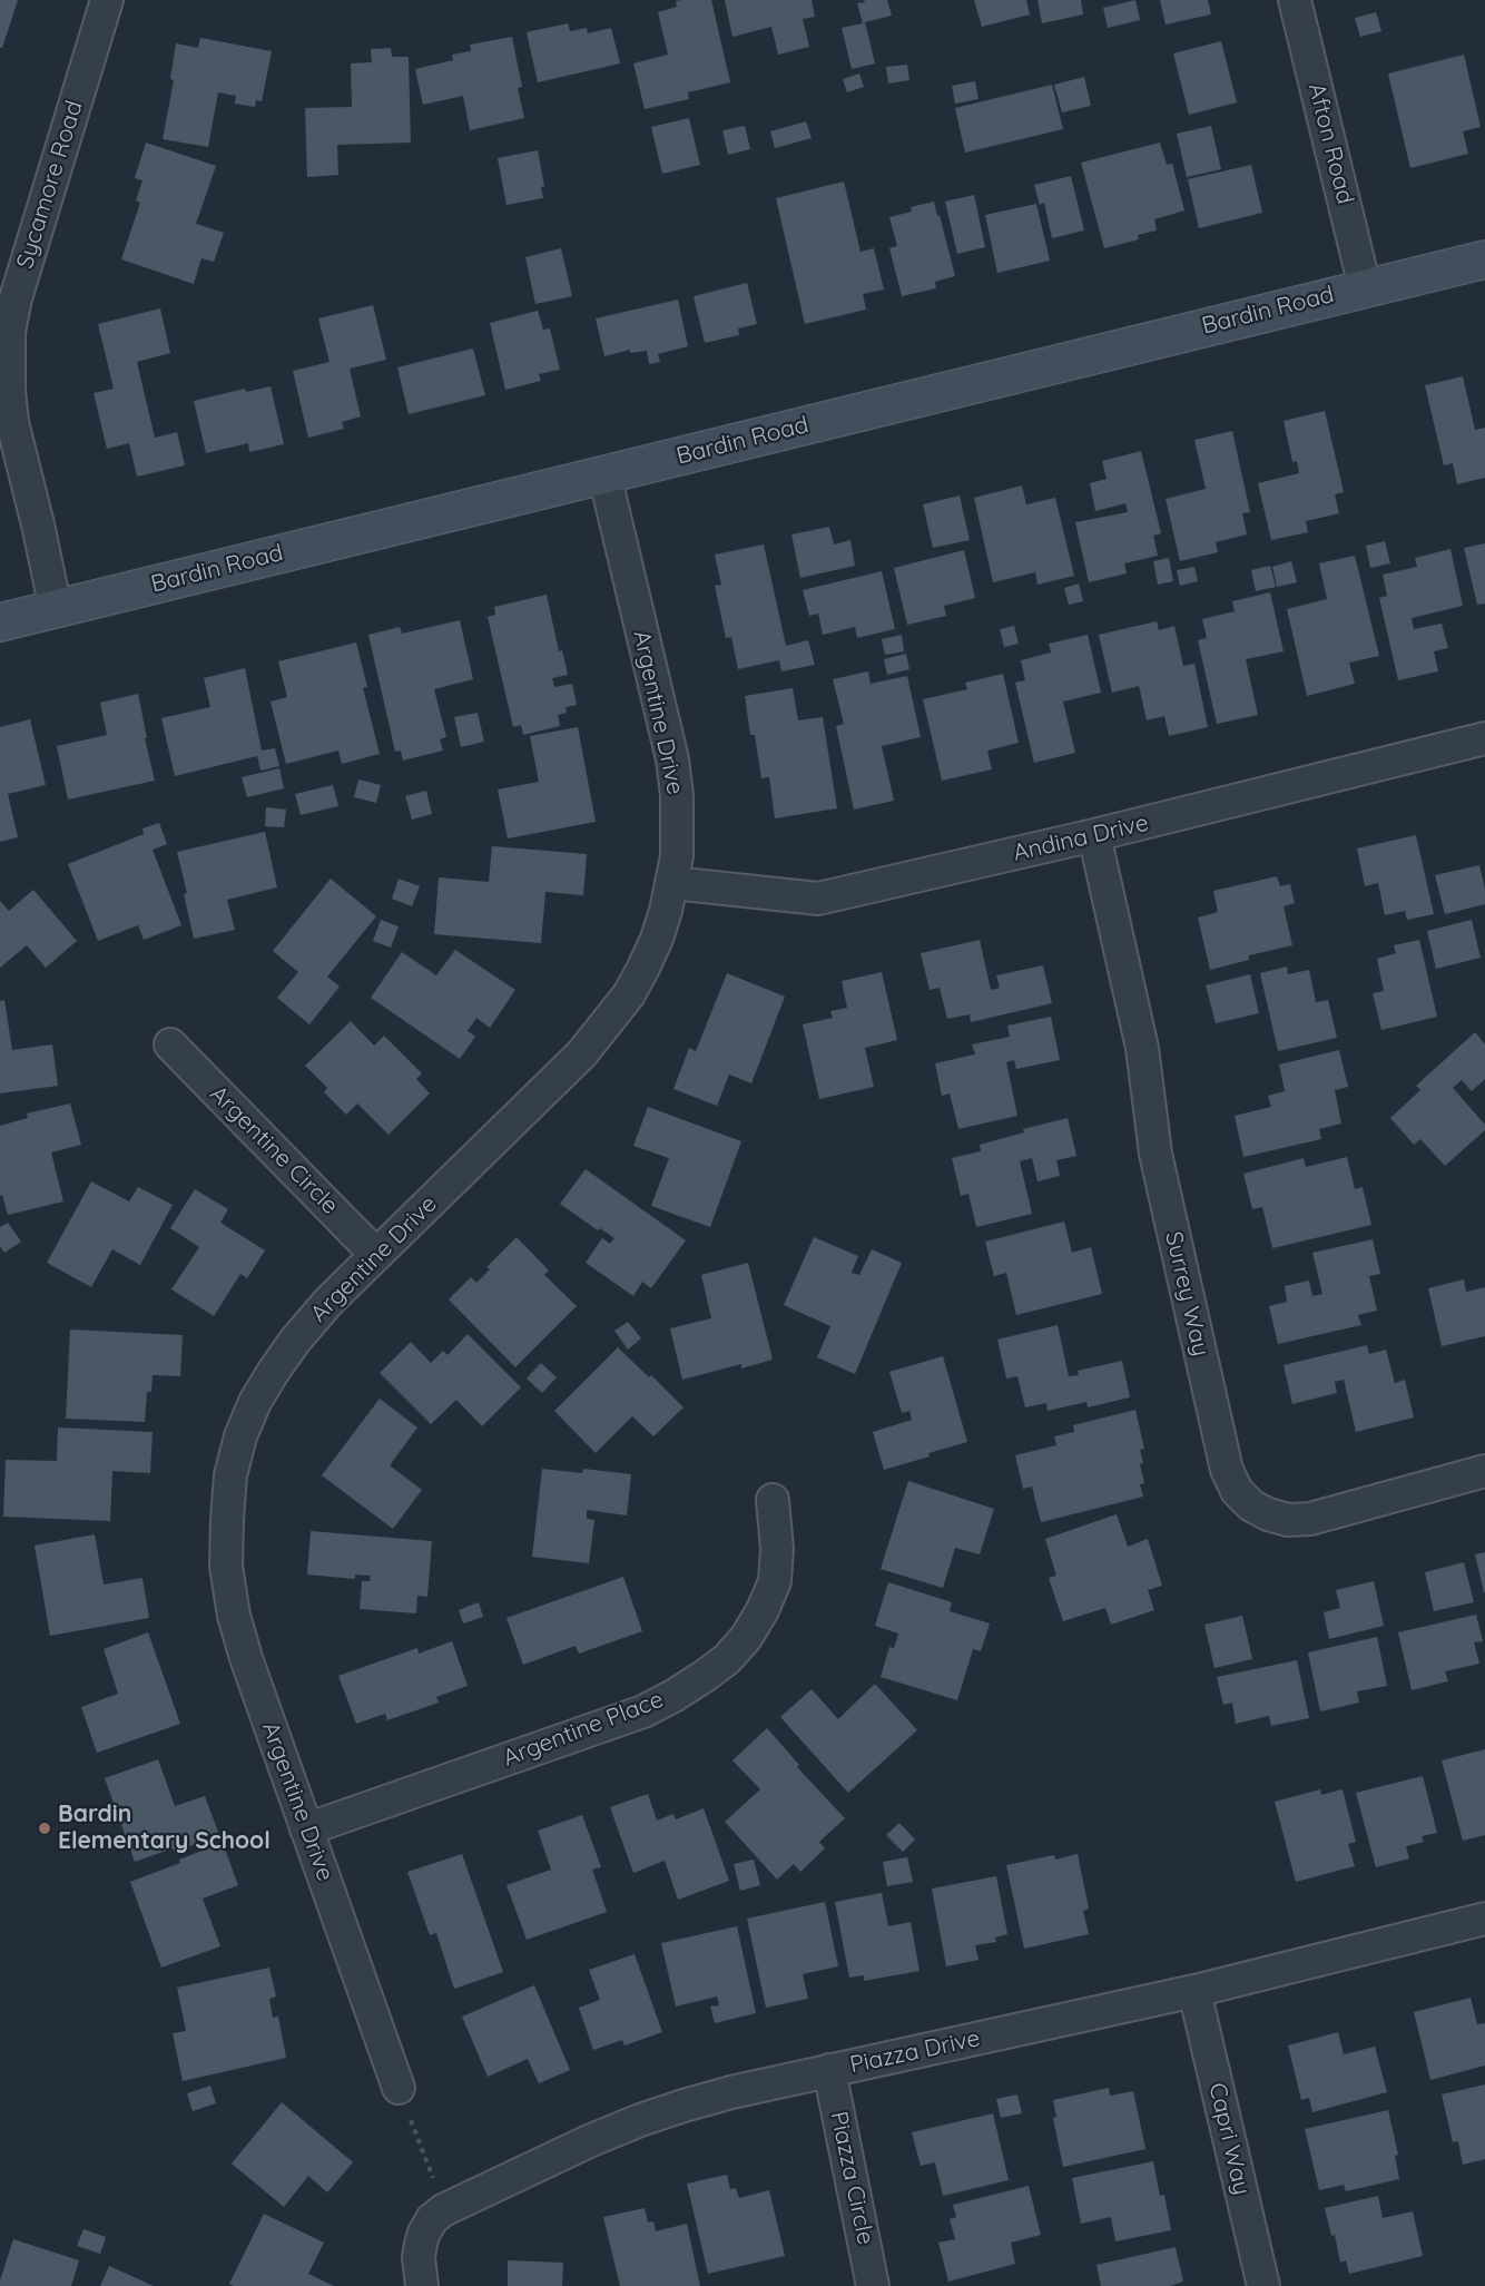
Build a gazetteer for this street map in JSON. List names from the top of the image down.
{
  "streets": {
    "street": [
      "Afton Road",
      "Sycamore Road",
      "Bardin Road",
      "Argentine Drive",
      "Andina Drive",
      "Argentine Circle",
      "Surrey Way",
      "Argentine Place",
      "Piazza Drive",
      "Capri Way",
      "Piazza Circle"
    ]
  },
  "crossings": [
    ["Afton Road", "Bardin Road"],
    ["Sycamore Road", "Bardin Road"],
    ["Bardin Road", "Argentine Drive"],
    ["Argentine Drive", "Andina Drive"],
    ["Argentine Drive", "Argentine Circle"],
    ["Argentine Drive", "Argentine Place"],
    ["Andina Drive", "Surrey Way"],
    ["Piazza Drive", "Capri Way"],
    ["Piazza Drive", "Piazza Circle"]
  ],
  "places": ["Bardin Elementary School"]
}
